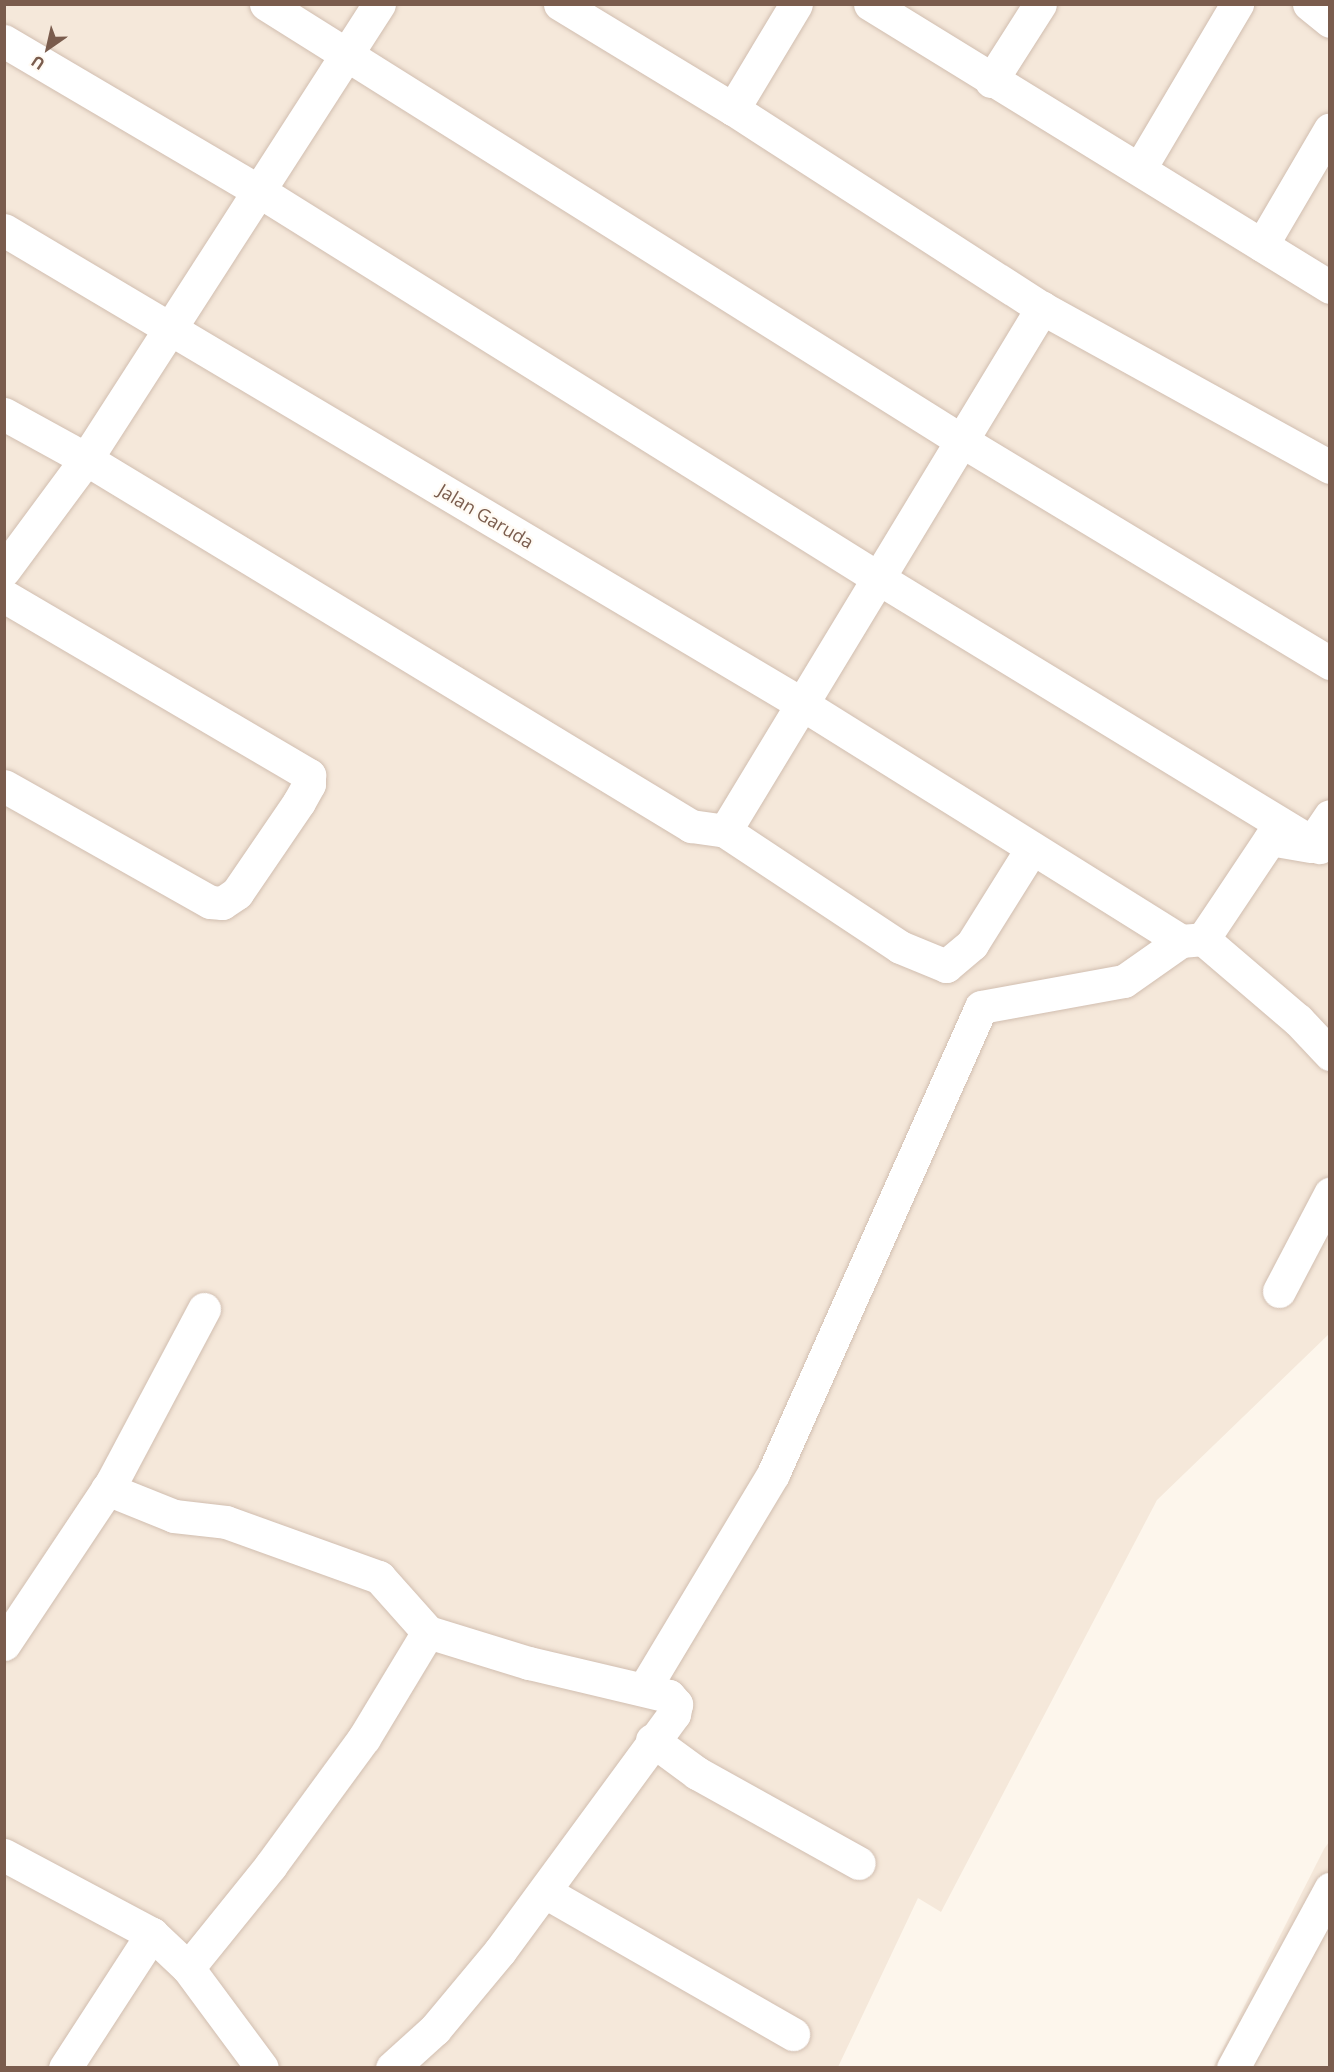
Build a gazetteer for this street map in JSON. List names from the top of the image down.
{
  "streets": {
    "street": ["Jalan Garuda"]
  },
  "north": "bottom left"
}
